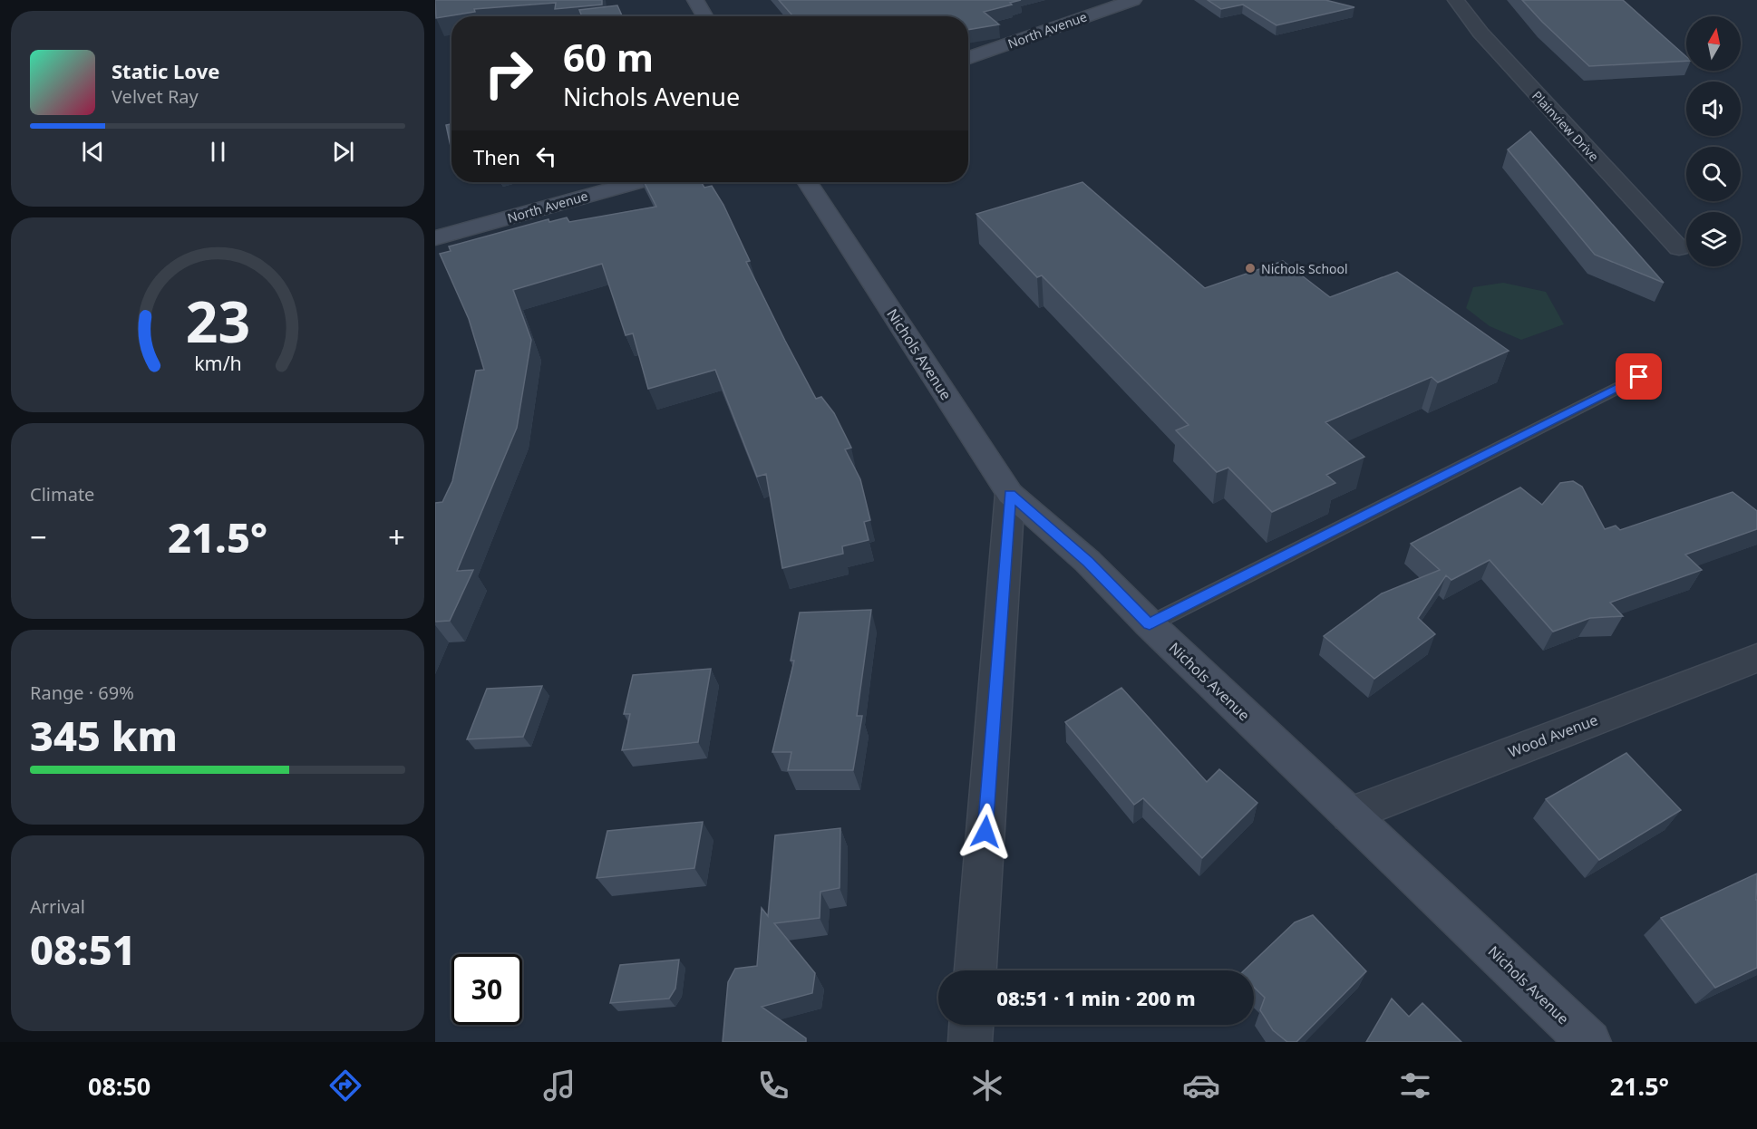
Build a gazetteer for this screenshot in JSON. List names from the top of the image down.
{
  "streets": {
    "main road": ["North Avenue", "Nichols Avenue"],
    "street": ["Plainview Drive", "Wood Avenue"]
  },
  "crossings": [
    ["Nichols Avenue", "Wood Avenue"]
  ],
  "places": ["Nichols School"],
  "north": "top",
  "page": {
    "turn": ["60 m", "Nichols Avenue"],
    "song": ["Static Love", "Velvet Ray"],
    "then": "Then",
    "tile": [
      "Climate",
      ["Range · 69%", "345 km"],
      ["Arrival", "08:51"]
    ],
    "heat": ["−", "21.5°", "+"],
    "limit": "30",
    "trip": "08:51 · 1 min · 200 m",
    "tabs": ["08:50", "21.5°"],
    "gauge": ["23", "km/h"]
  }
}
